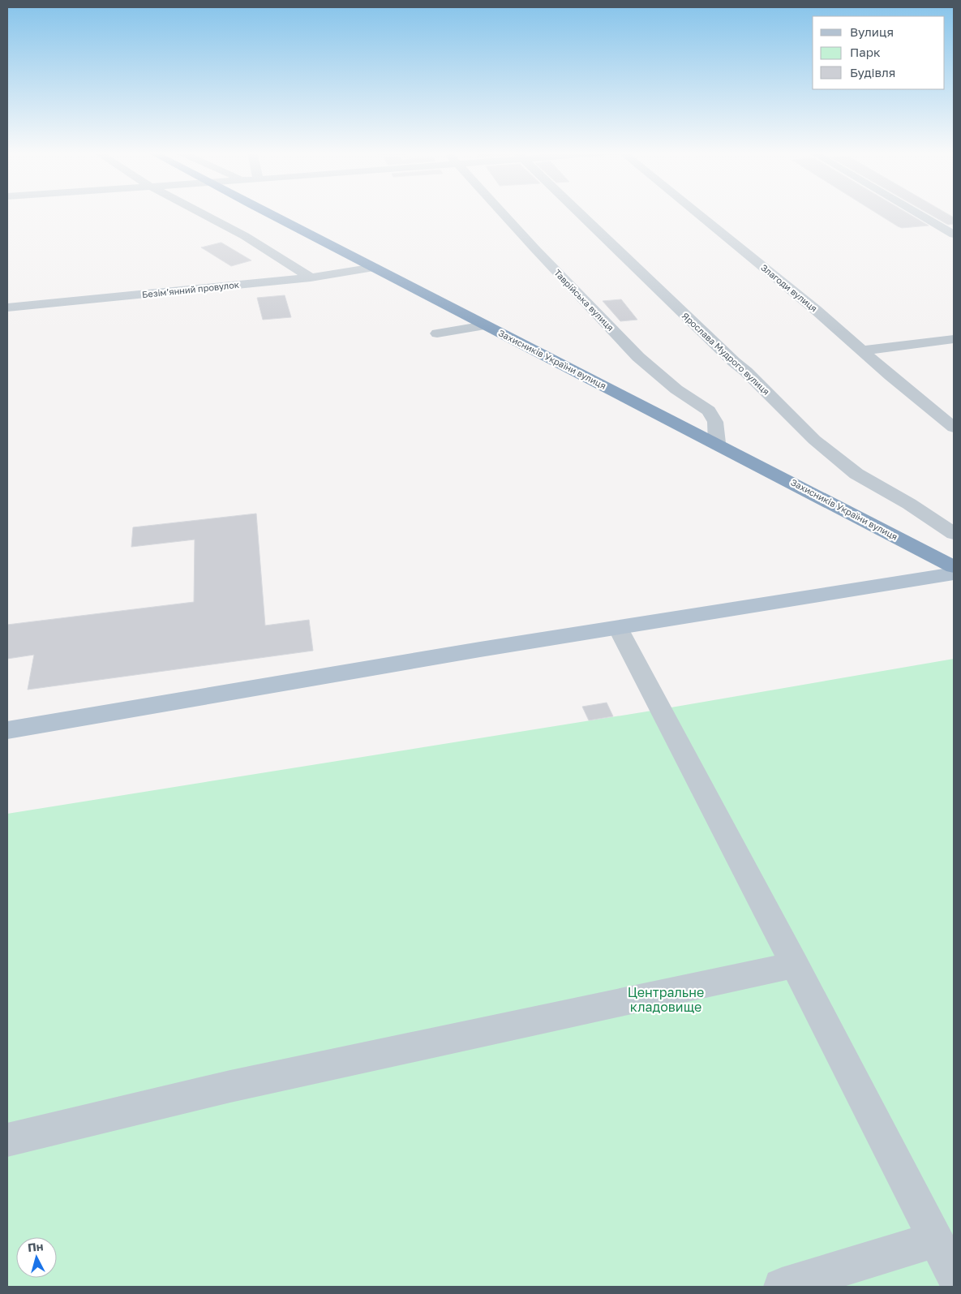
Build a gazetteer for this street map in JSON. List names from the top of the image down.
{
  "streets": {
    "highway": ["Захисників України вулиця"],
    "street": [
      "Злагоди вулиця",
      "Безімʼянний провулок",
      "Таврійська вулиця",
      "Ярослава Мудрого вулиця"
    ]
  },
  "crossings": [
    ["Безімʼянний провулок", "Захисників України вулиця"],
    ["Таврійська вулиця", "Захисників України вулиця"]
  ],
  "parks": ["Центральне кладовище"],
  "legend": ["Вулиця", "Парк", "Будівля"],
  "north": "top"
}
